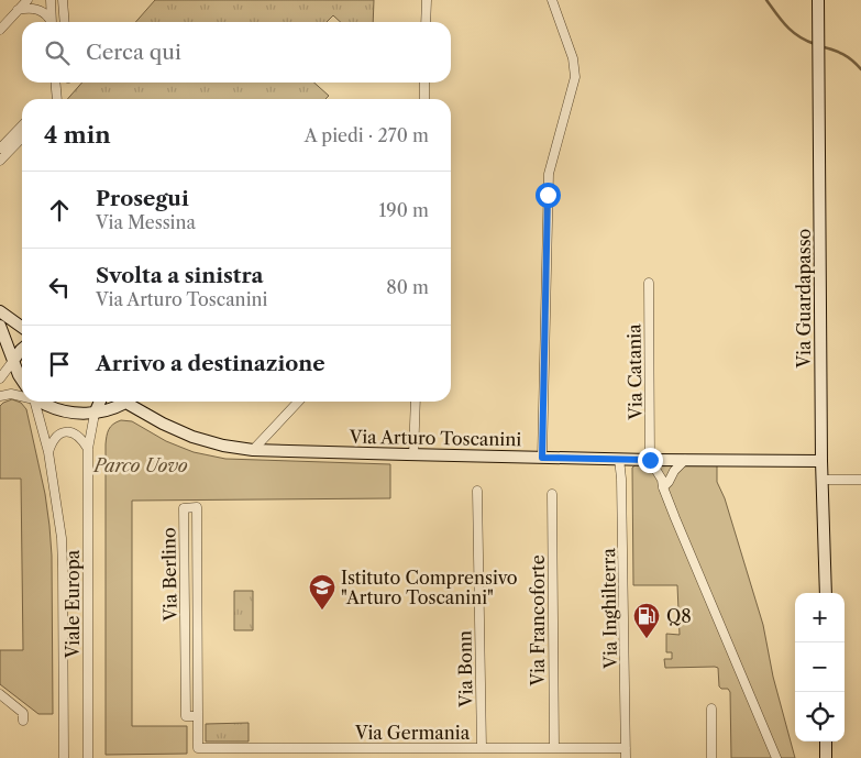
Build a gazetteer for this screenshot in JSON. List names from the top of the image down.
{
  "streets": {
    "street": [
      "Via Guardapasso",
      "Via Catania",
      "Via Arturo Toscanini",
      "Via Berlino",
      "Viale Europa",
      "Via Inghilterra",
      "Via Francoforte",
      "Via Bonn",
      "Via Germania"
    ]
  },
  "crossings": [
    ["Via Guardapasso", "Via Arturo Toscanini"],
    ["Via Catania", "Via Arturo Toscanini"],
    ["Via Arturo Toscanini", "Via Inghilterra"],
    ["Via Berlino", "Via Germania"],
    ["Via Inghilterra", "Via Germania"],
    ["Via Francoforte", "Via Germania"],
    ["Via Bonn", "Via Germania"]
  ],
  "parks": ["Parco Uovo"],
  "places": {
    "school or university": ["Istituto Comprensivo \"Arturo Toscanini\""],
    "fuel station": ["Q8"]
  },
  "page": {
    "search": "Cerca qui",
    "heading": ["4 min", "A piedi · 270 m"],
    "list": [
      ["Prosegui", "Via Messina", "190 m"],
      ["Svolta a sinistra", "Via Arturo Toscanini", "80 m"],
      "Arrivo a destinazione"
    ],
    "map_buttons": ["+", "−"]
  }
}
